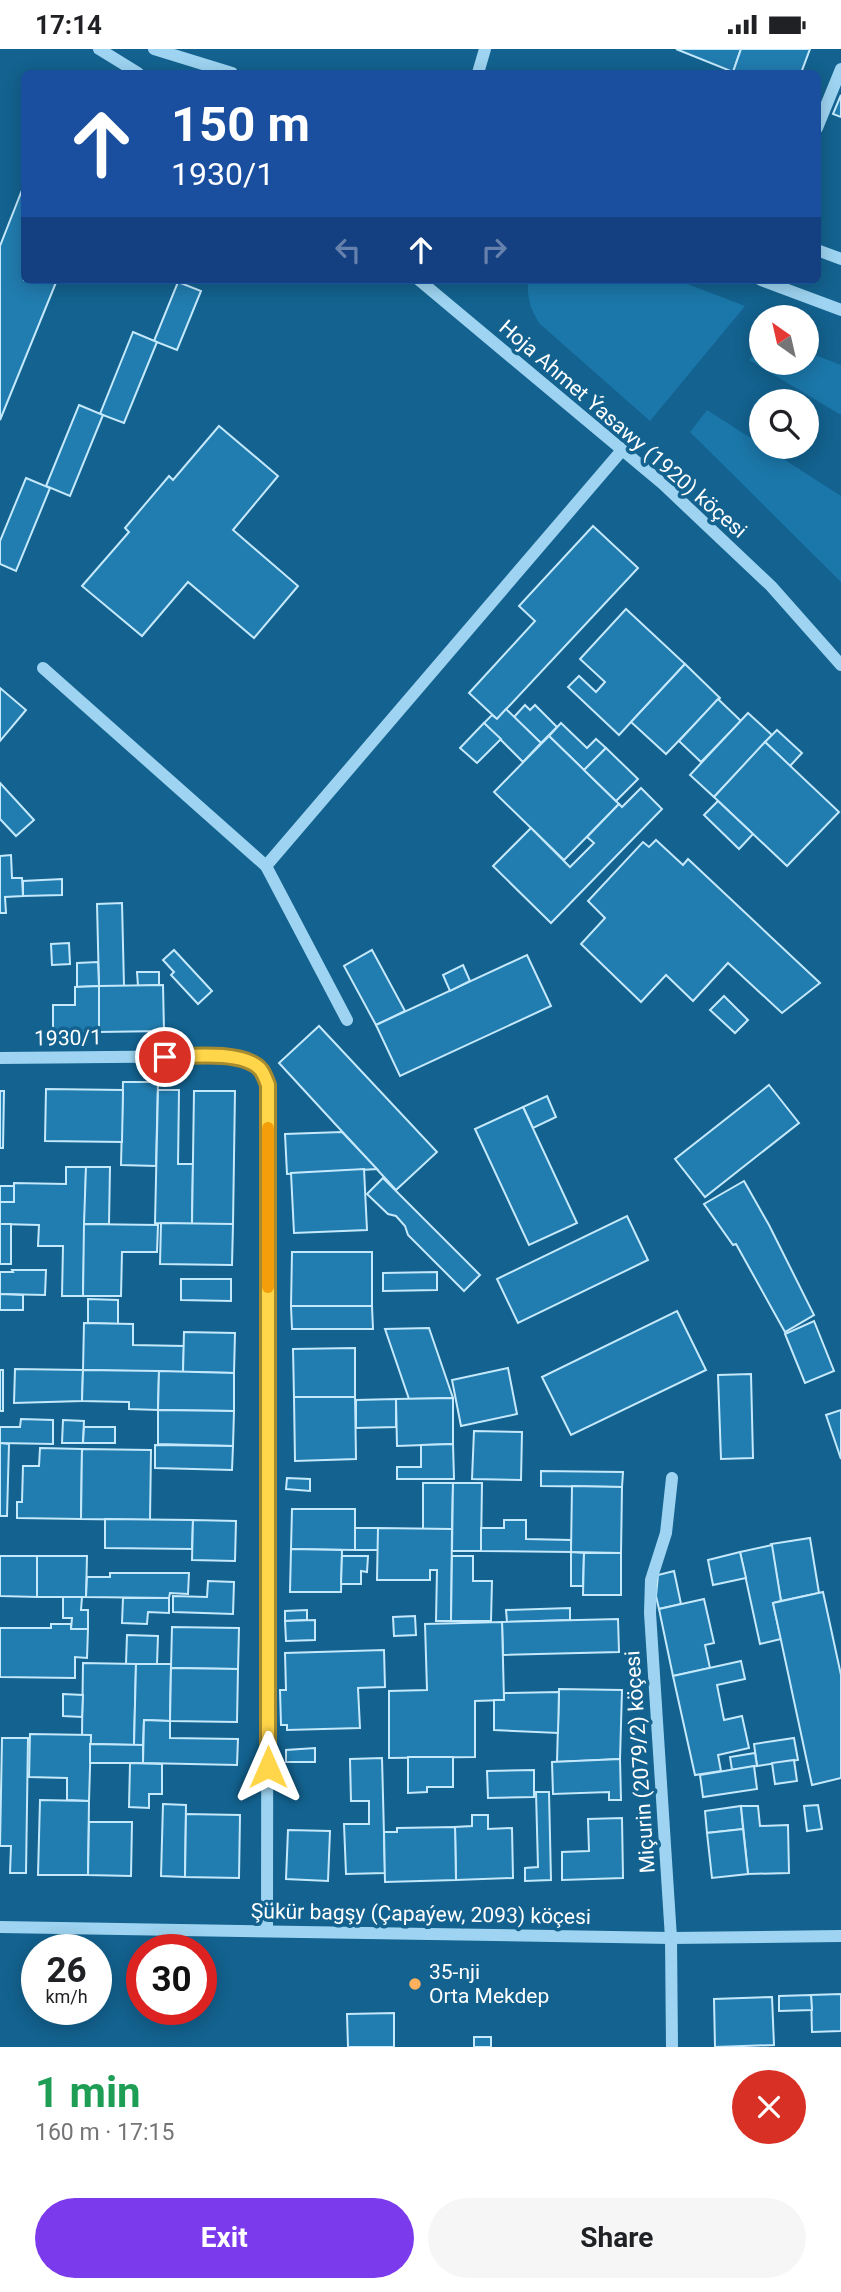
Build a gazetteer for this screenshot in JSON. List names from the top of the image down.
{
  "streets": {
    "street": [
      "Hoja Ahmet Ýasawy (1920) köçesi",
      "1930/1",
      "Miçurin (2079/2) köçesi",
      "Şükür bagşy (Çapaýew, 2093) köçesi"
    ]
  },
  "crossings": [
    ["1930/1", "Şükür bagşy (Çapaýew, 2093) köçesi"],
    ["Miçurin (2079/2) köçesi", "Şükür bagşy (Çapaýew, 2093) köçesi"]
  ],
  "places": ["35-nji Orta Mekdep"],
  "north": "top left",
  "page": {
    "status": "17:14",
    "turn": ["150 m", "1930/1"],
    "speed": "26 km/h",
    "limit": "30",
    "heading": ["1 min", "160 m · 17:15"],
    "buttons": ["Exit", "Share"]
  }
}
